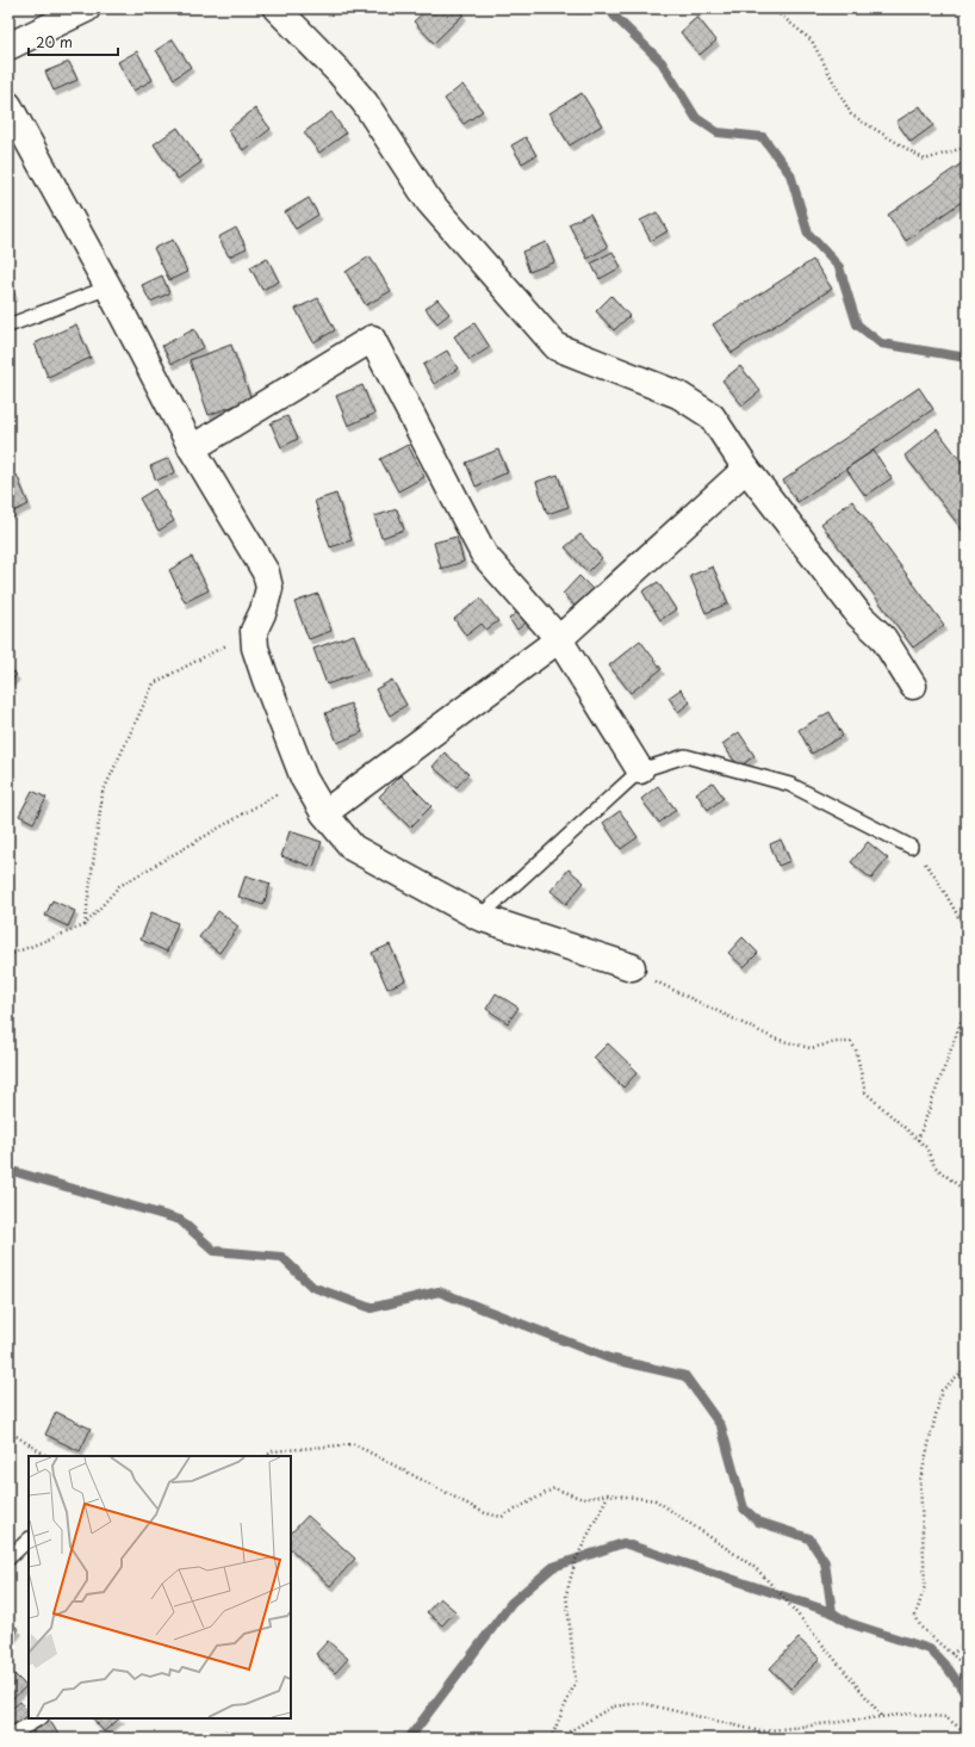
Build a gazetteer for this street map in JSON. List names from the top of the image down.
{
  "scale_bar": "20 m"
}
